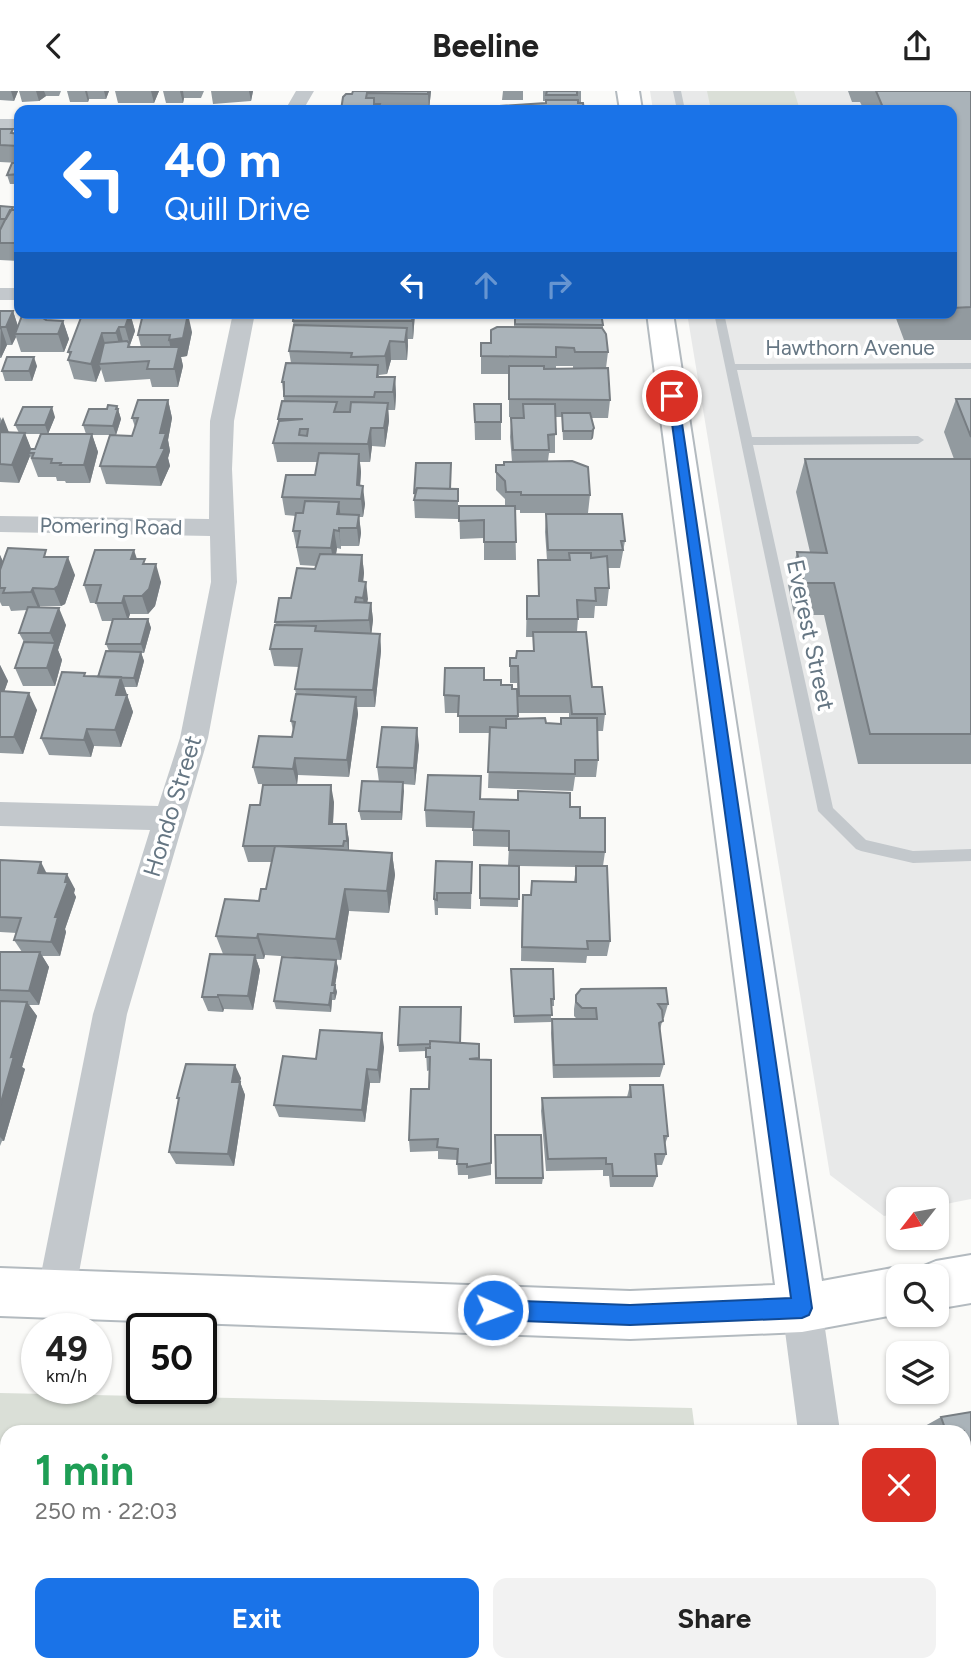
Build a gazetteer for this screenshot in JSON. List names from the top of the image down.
{
  "streets": {
    "street": ["Pomering Road", "Hondo Street"],
    "lane": ["Hawthorn Avenue", "Everest Street"]
  },
  "crossings": [
    ["Hawthorn Avenue", "Everest Street"],
    ["Pomering Road", "Hondo Street"]
  ],
  "north": "bottom left",
  "page": {
    "header": "Beeline",
    "turn": ["40 m", "Quill Drive"],
    "speed": "49 km/h",
    "limit": "50",
    "heading": ["1 min", "250 m · 22:03"],
    "buttons": ["Exit", "Share"]
  }
}
